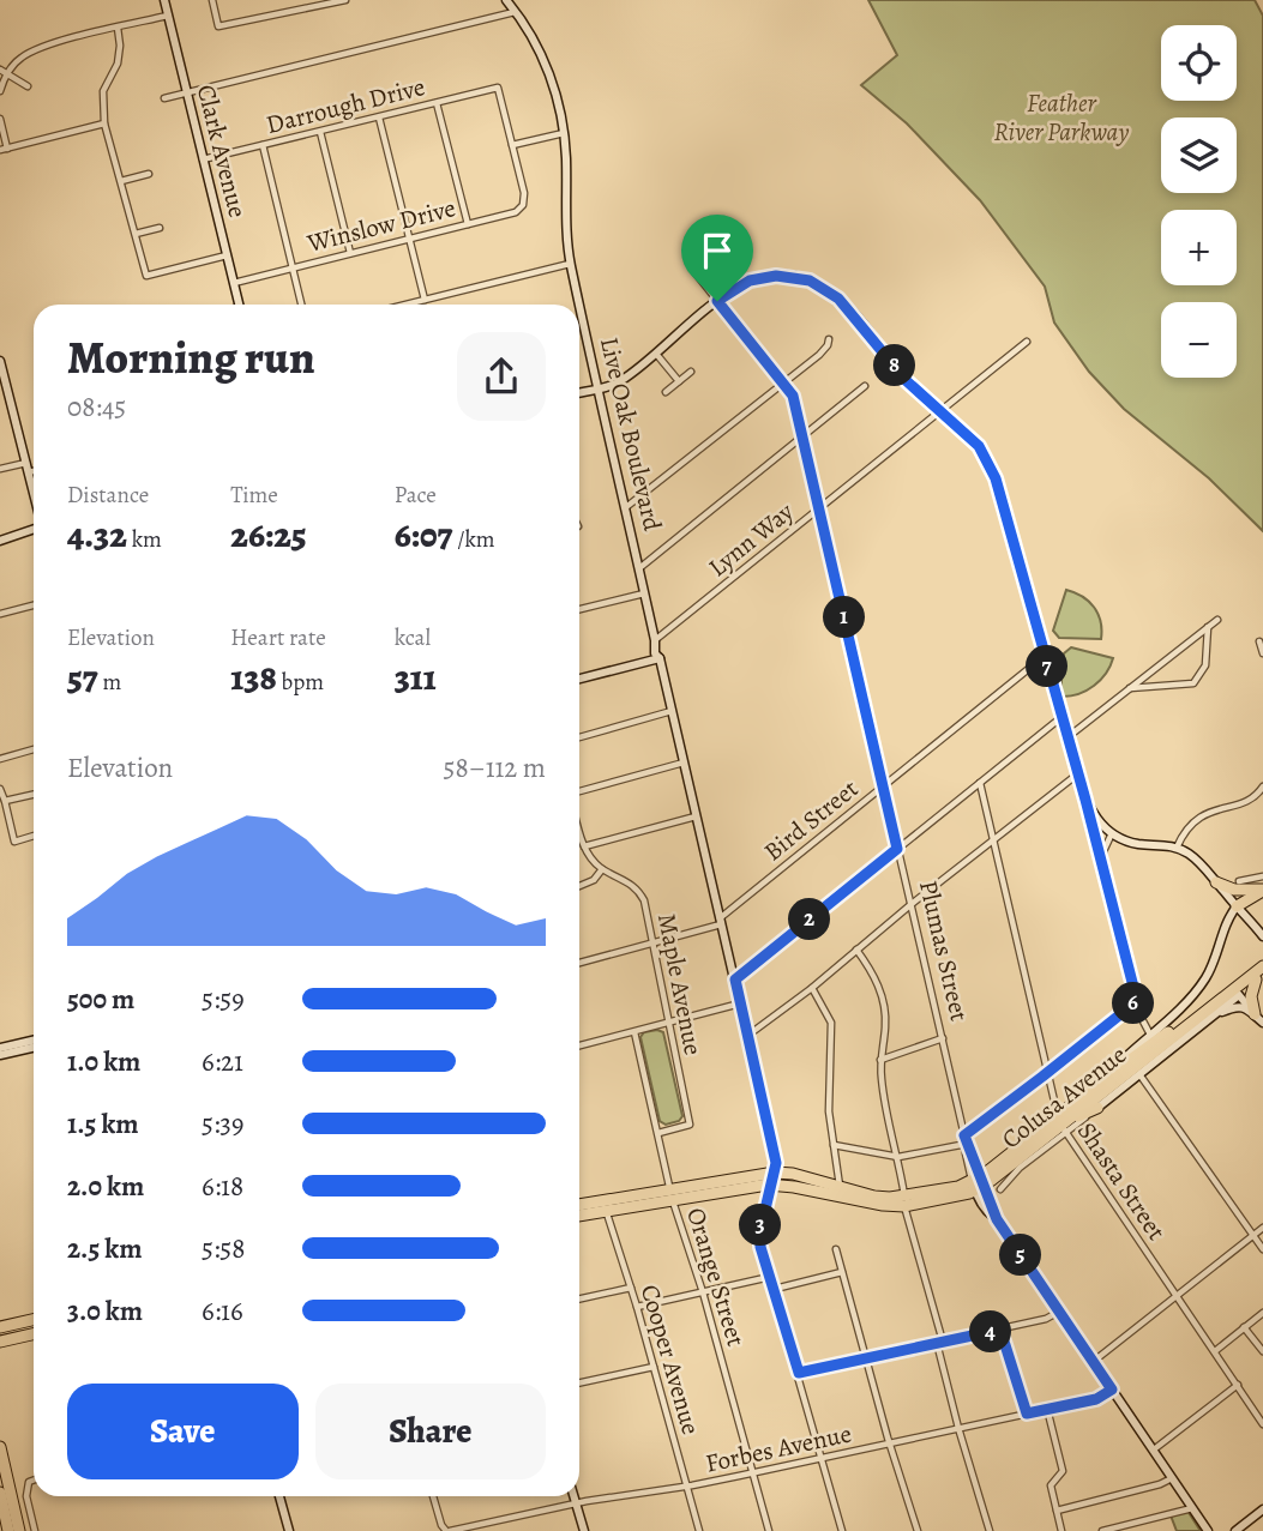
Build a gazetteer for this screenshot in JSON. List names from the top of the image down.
{
  "streets": {
    "highway": ["Colusa Avenue"],
    "main road": ["Clark Avenue", "Live Oak Boulevard", "Plumas Street"],
    "street": [
      "Darrough Drive",
      "Winslow Drive",
      "Lynn Way",
      "Bird Street",
      "Maple Avenue",
      "Shasta Street",
      "Orange Street",
      "Cooper Avenue",
      "Forbes Avenue"
    ]
  },
  "crossings": [
    ["Darrough Drive", "Clark Avenue"],
    ["Darrough Drive", "Winslow Drive"],
    ["Clark Avenue", "Winslow Drive"],
    ["Live Oak Boulevard", "Lynn Way"],
    ["Live Oak Boulevard", "Bird Street"],
    ["Live Oak Boulevard", "Colusa Avenue"],
    ["Lynn Way", "Plumas Street"],
    ["Bird Street", "Plumas Street"],
    ["Bird Street", "Maple Avenue"],
    ["Plumas Street", "Colusa Avenue"],
    ["Plumas Street", "Forbes Avenue"],
    ["Maple Avenue", "Orange Street"],
    ["Colusa Avenue", "Shasta Street"],
    ["Colusa Avenue", "Orange Street"],
    ["Colusa Avenue", "Cooper Avenue"],
    ["Orange Street", "Forbes Avenue"],
    ["Cooper Avenue", "Forbes Avenue"]
  ],
  "parks": ["Feather River Parkway"],
  "page": {
    "map_buttons": ["+", "−"],
    "heading": ["Morning run", "08:45"],
    "pins": [
      "8",
      "1",
      "7",
      "2",
      "6",
      "3",
      "5",
      "4"
    ],
    "stats": [
      ["Distance", "4.32 km"],
      ["Time", "26:25"],
      ["Pace", "6:07 /km"],
      ["Elevation", "57 m"],
      ["Heart rate", "138 bpm"],
      ["kcal", "311"]
    ],
    "chart": ["Elevation", "58–112 m"],
    "list": [
      {
        "name": "500 m",
        "note": "5:59"
      },
      {
        "name": "1.0 km",
        "note": "6:21"
      },
      {
        "name": "1.5 km",
        "note": "5:39"
      },
      {
        "name": "2.0 km",
        "note": "6:18"
      },
      {
        "name": "2.5 km",
        "note": "5:58"
      },
      {
        "name": "3.0 km",
        "note": "6:16"
      }
    ],
    "buttons": ["Save", "Share"]
  }
}
